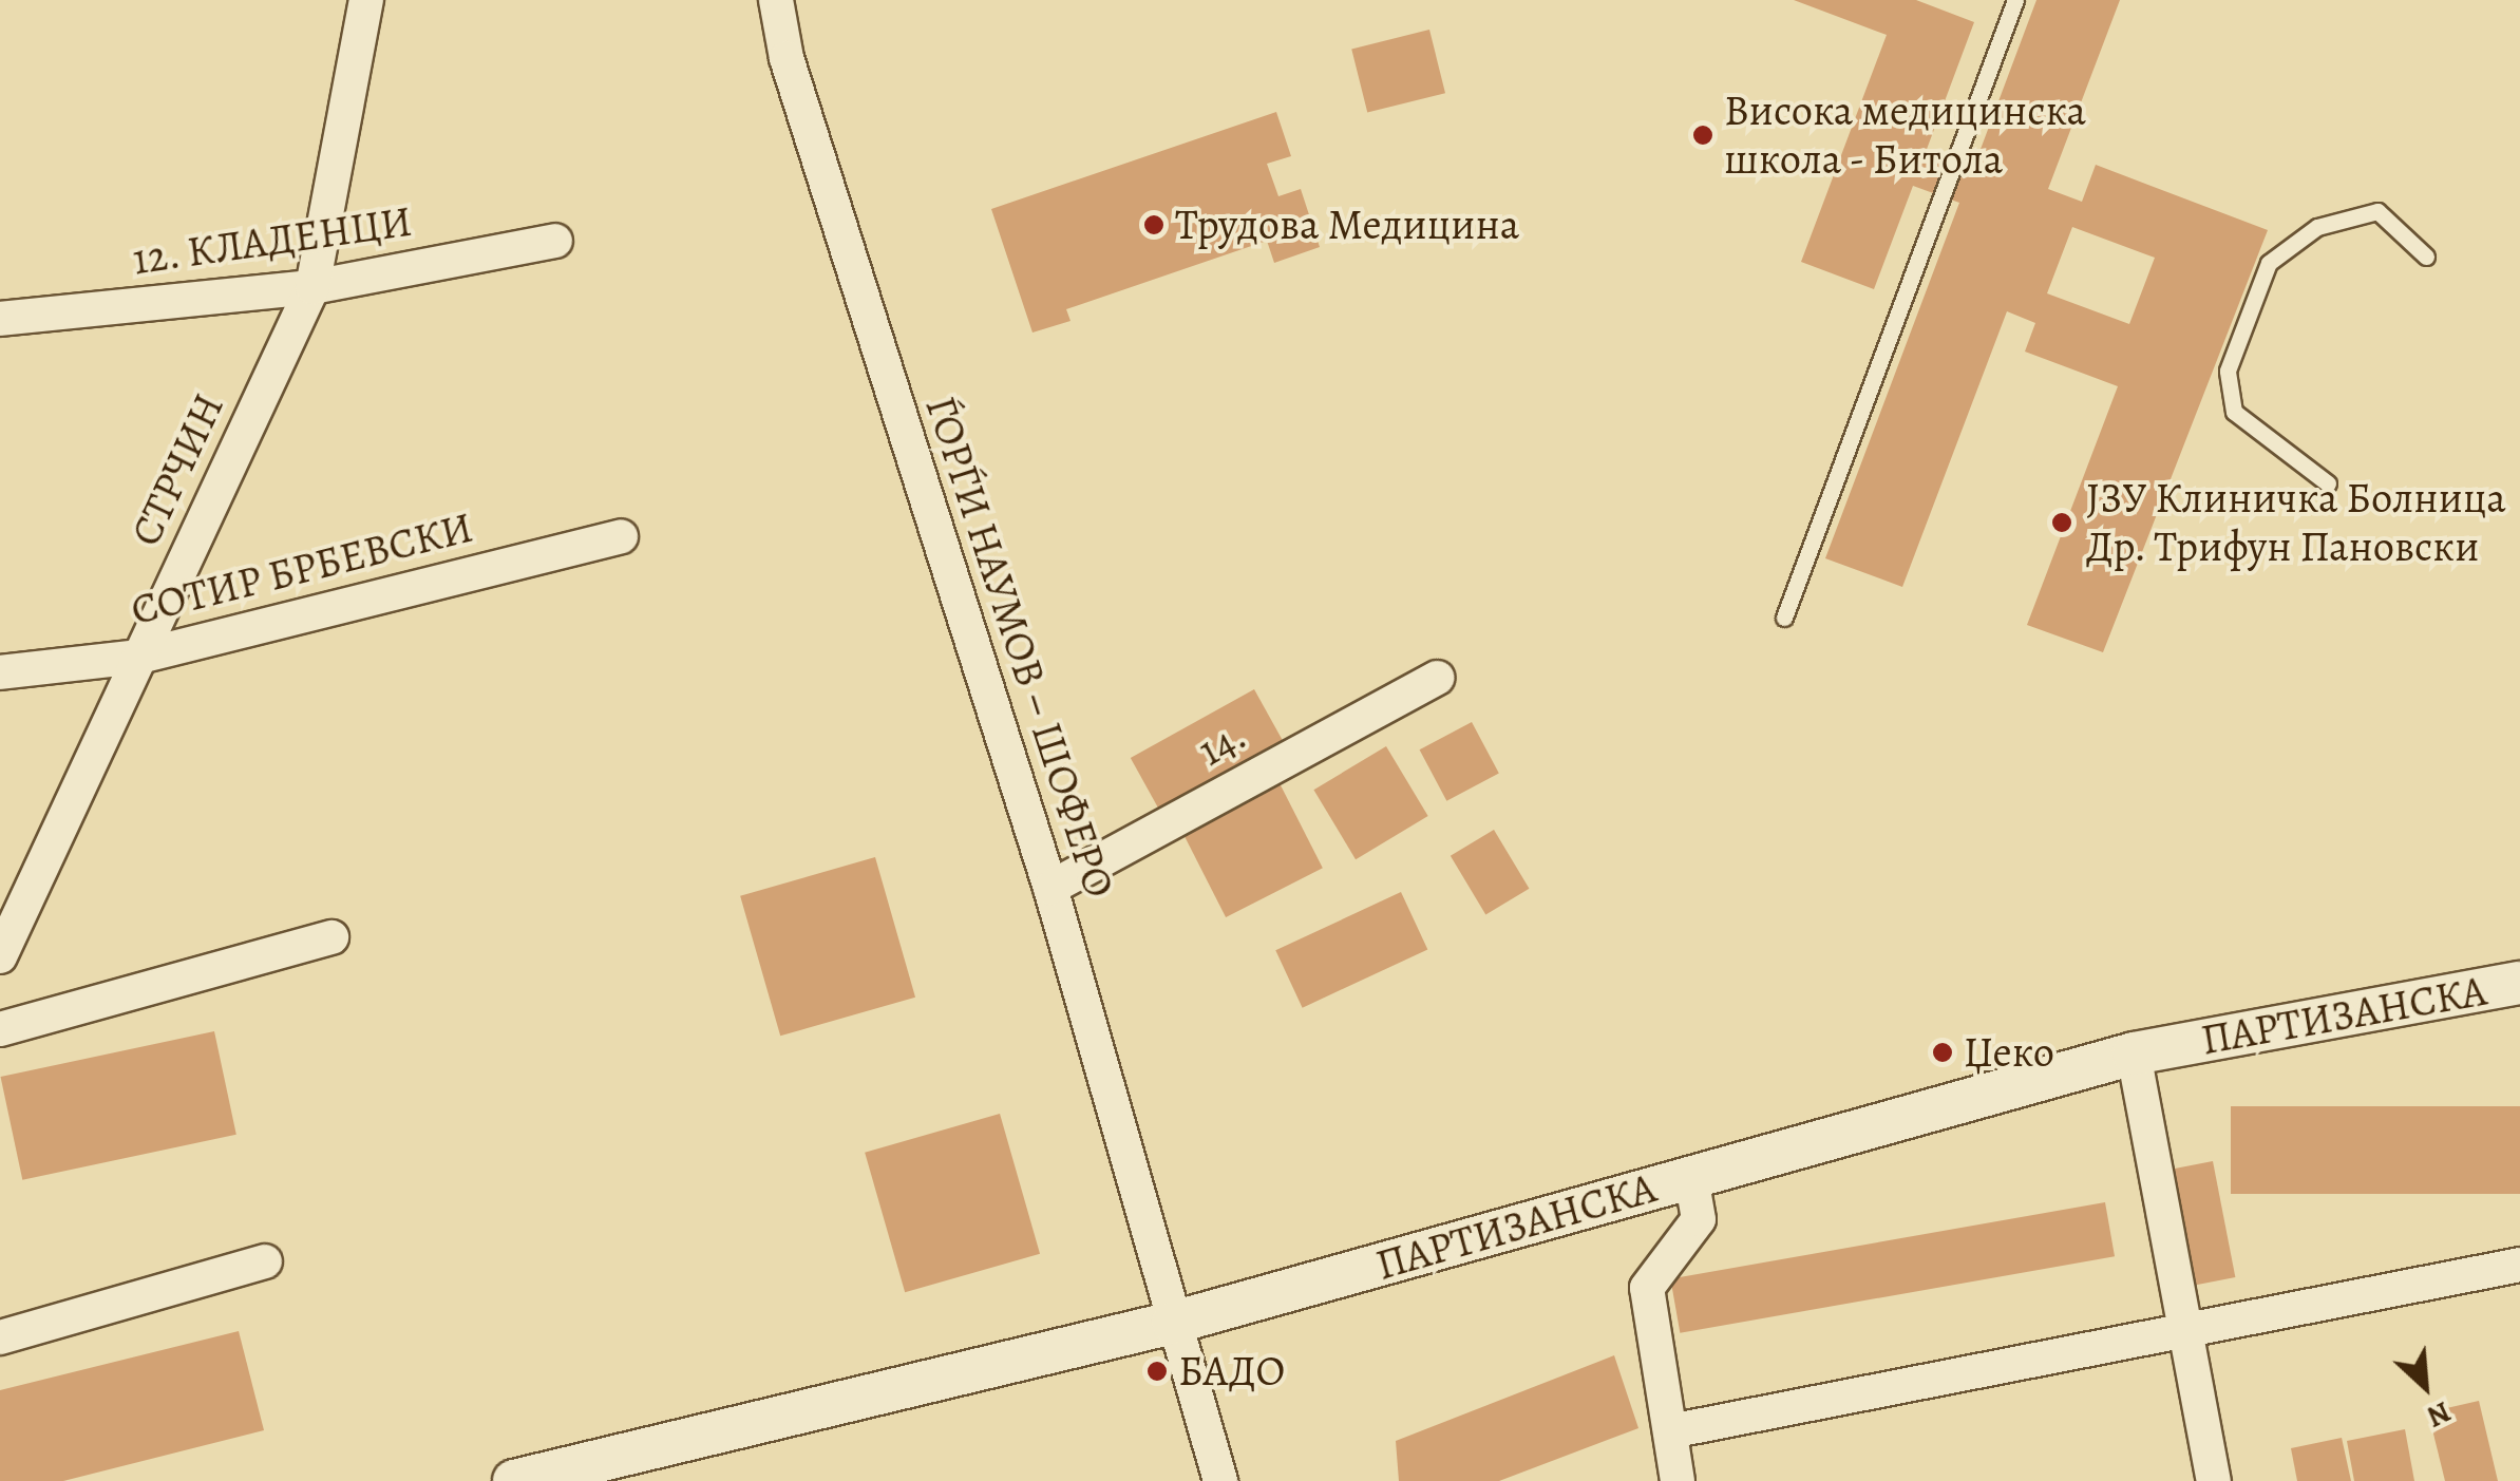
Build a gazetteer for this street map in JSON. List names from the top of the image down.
{
  "streets": {
    "street": [
      "12. КЛАДЕНЦИ",
      "СТРЧИН",
      "СОТИР БРБЕВСКИ",
      "ЃОРЃИ НАУМОВ – ШОФЕРО",
      "14.",
      "ПАРТИЗАНСКА"
    ]
  },
  "crossings": [
    ["12. КЛАДЕНЦИ", "СТРЧИН"],
    ["СТРЧИН", "СОТИР БРБЕВСКИ"],
    ["ЃОРЃИ НАУМОВ – ШОФЕРО", "14."],
    ["ЃОРЃИ НАУМОВ – ШОФЕРО", "ПАРТИЗАНСКА"]
  ],
  "places": [
    "Висока медицинска школа - Битола",
    "Трудова Медицина",
    "ЈЗУ Клиничка Болница Др. Трифун Пановски",
    "Џеко",
    "БАДО"
  ],
  "north": "bottom right"
}
